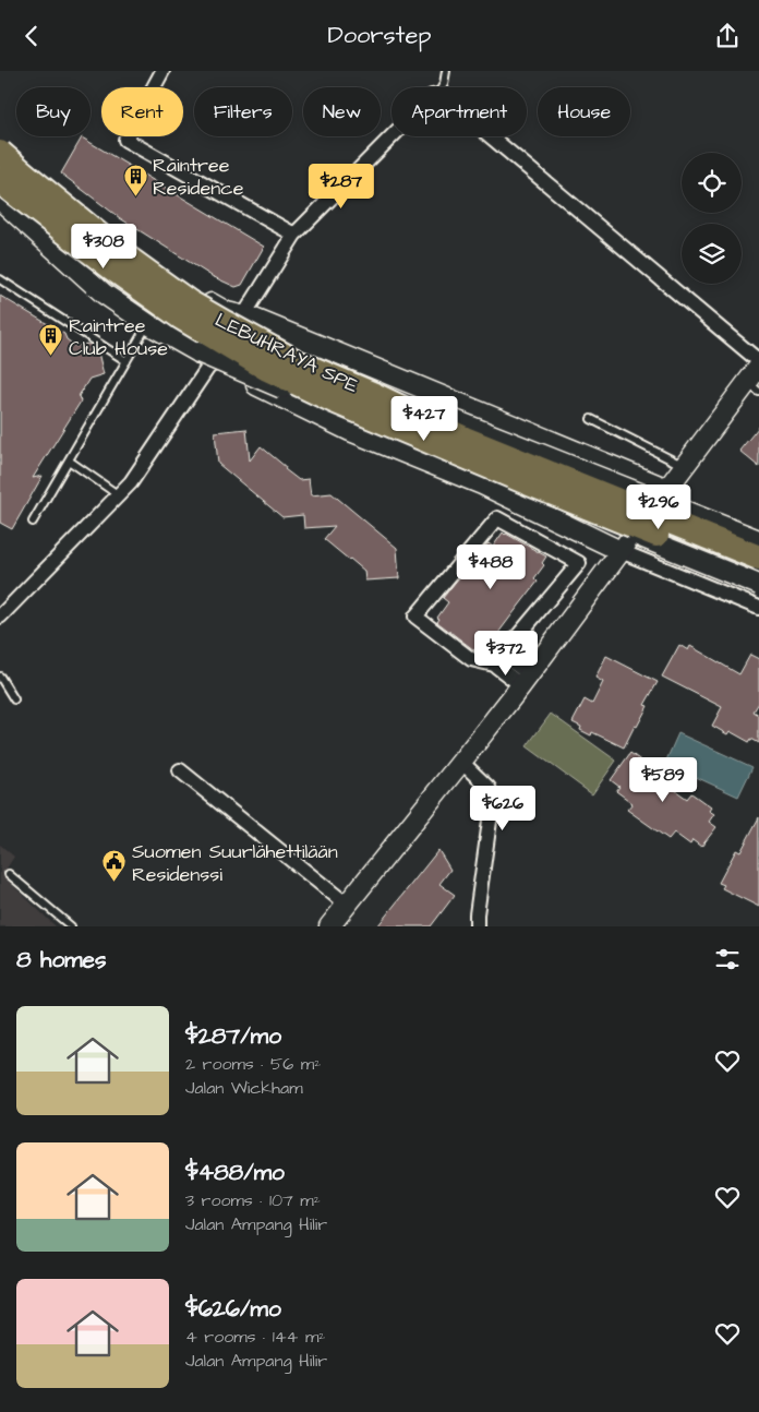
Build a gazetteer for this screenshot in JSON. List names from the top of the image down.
{
  "streets": {
    "highway": ["LEBUHRAYA SPE"]
  },
  "places": {
    "building": ["Raintree Residence", "Raintree Club House"],
    "public building": ["Suomen Suurlähettilään Residenssi"]
  },
  "page": {
    "header": "Doorstep",
    "chip": [
      "Buy",
      "Rent",
      "Filters",
      "New",
      "Apartment",
      "House"
    ],
    "price": [
      "$287",
      "$308",
      "$427",
      "$296",
      "$488",
      "$372",
      "$589",
      "$626"
    ],
    "heading": "8 homes",
    "list": [
      {
        "name": "$287/mo",
        "note": "2 rooms · 56 m² · Jalan Wickham"
      },
      {
        "name": "$488/mo",
        "note": "3 rooms · 107 m² · Jalan Ampang Hilir"
      },
      {
        "name": "$626/mo",
        "note": "4 rooms · 144 m² · Jalan Ampang Hilir"
      }
    ]
  }
}
